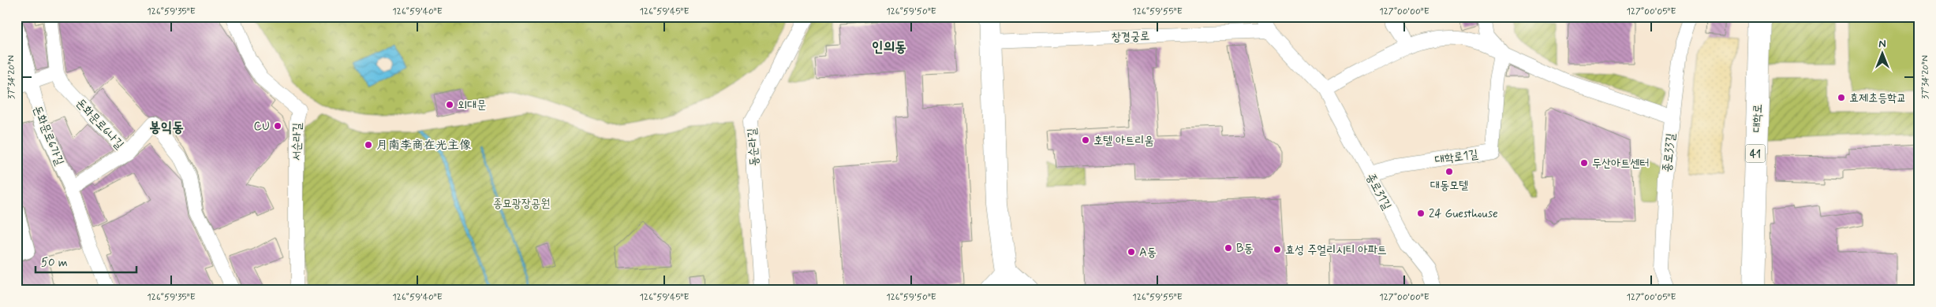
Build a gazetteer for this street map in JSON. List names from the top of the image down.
{
  "streets": {
    "main road": ["대학로", "41"],
    "street": [
      "창경궁로",
      "돈화문로6나길",
      "돈화문로6가길",
      "서순라길",
      "동순라길",
      "종로33길",
      "대학로1길",
      "종로31길"
    ]
  },
  "crossings": [
    ["창경궁로", "종로31길"],
    ["대학로1길", "종로31길"]
  ],
  "districts": ["인의동", "봉익동"],
  "parks": ["종묘광장공원"],
  "places": [
    "효제초등학교",
    "외대문",
    "CU",
    "호텔 아트리움",
    "月南李商在光主像",
    "두산아트센터",
    "대동모텔",
    "24 Guesthouse",
    "B동",
    "효성 주얼리시티 아파트",
    "A동"
  ],
  "scale_bar": "50 m",
  "north": "top",
  "coordinates": [
    "126°59'35\"E",
    "126°59'40\"E",
    "126°59'45\"E",
    "126°59'50\"E",
    "126°59'55\"E",
    "127°00'00\"E",
    "127°00'05\"E",
    "37°34'20\"N"
  ]
}
